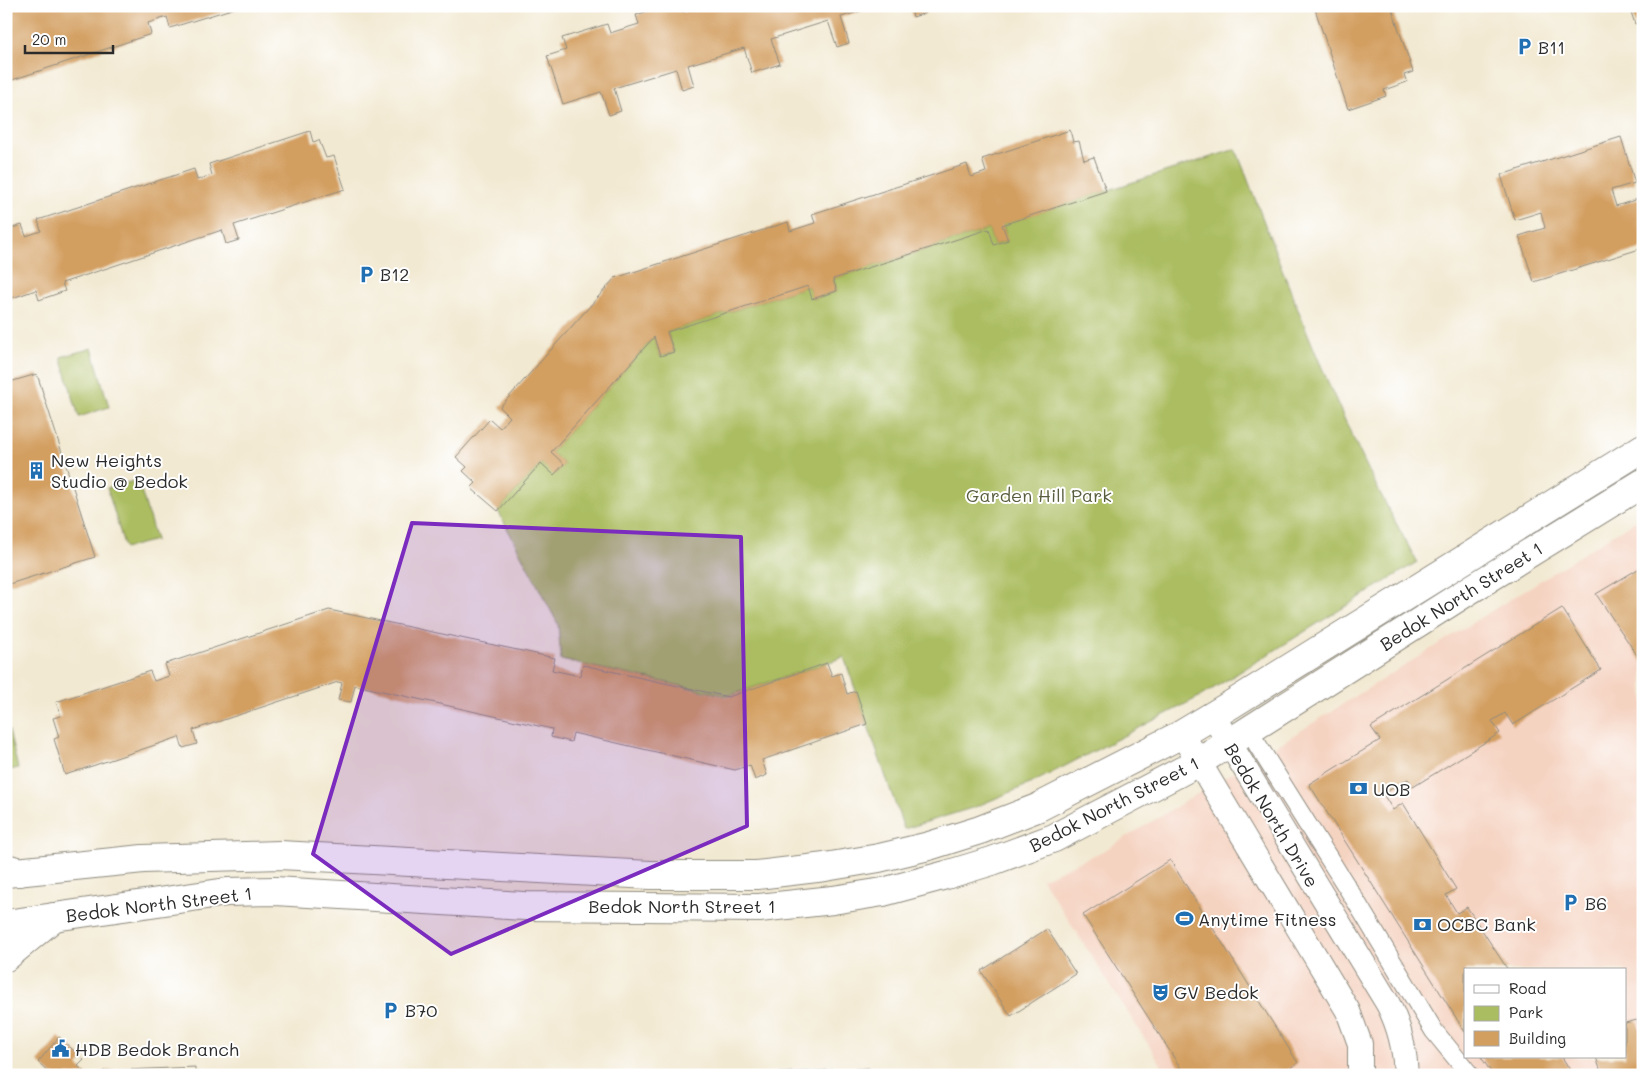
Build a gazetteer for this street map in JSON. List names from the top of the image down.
{
  "streets": {
    "street": ["Bedok North Street 1", "Bedok North Drive"]
  },
  "crossings": [
    ["Bedok North Street 1", "Bedok North Drive"]
  ],
  "parks": ["Garden Hill Park"],
  "places": {
    "parking": [
      "B11",
      "B12",
      "B6",
      "B70"
    ],
    "building": ["New Heights Studio @ Bedok"],
    "bank": ["UOB", "OCBC Bank"],
    "sports": ["Anytime Fitness"],
    "theatre": ["GV Bedok"],
    "public building": ["HDB Bedok Branch"]
  },
  "legend": ["Road", "Park", "Building"],
  "scale_bar": "20 m"
}
